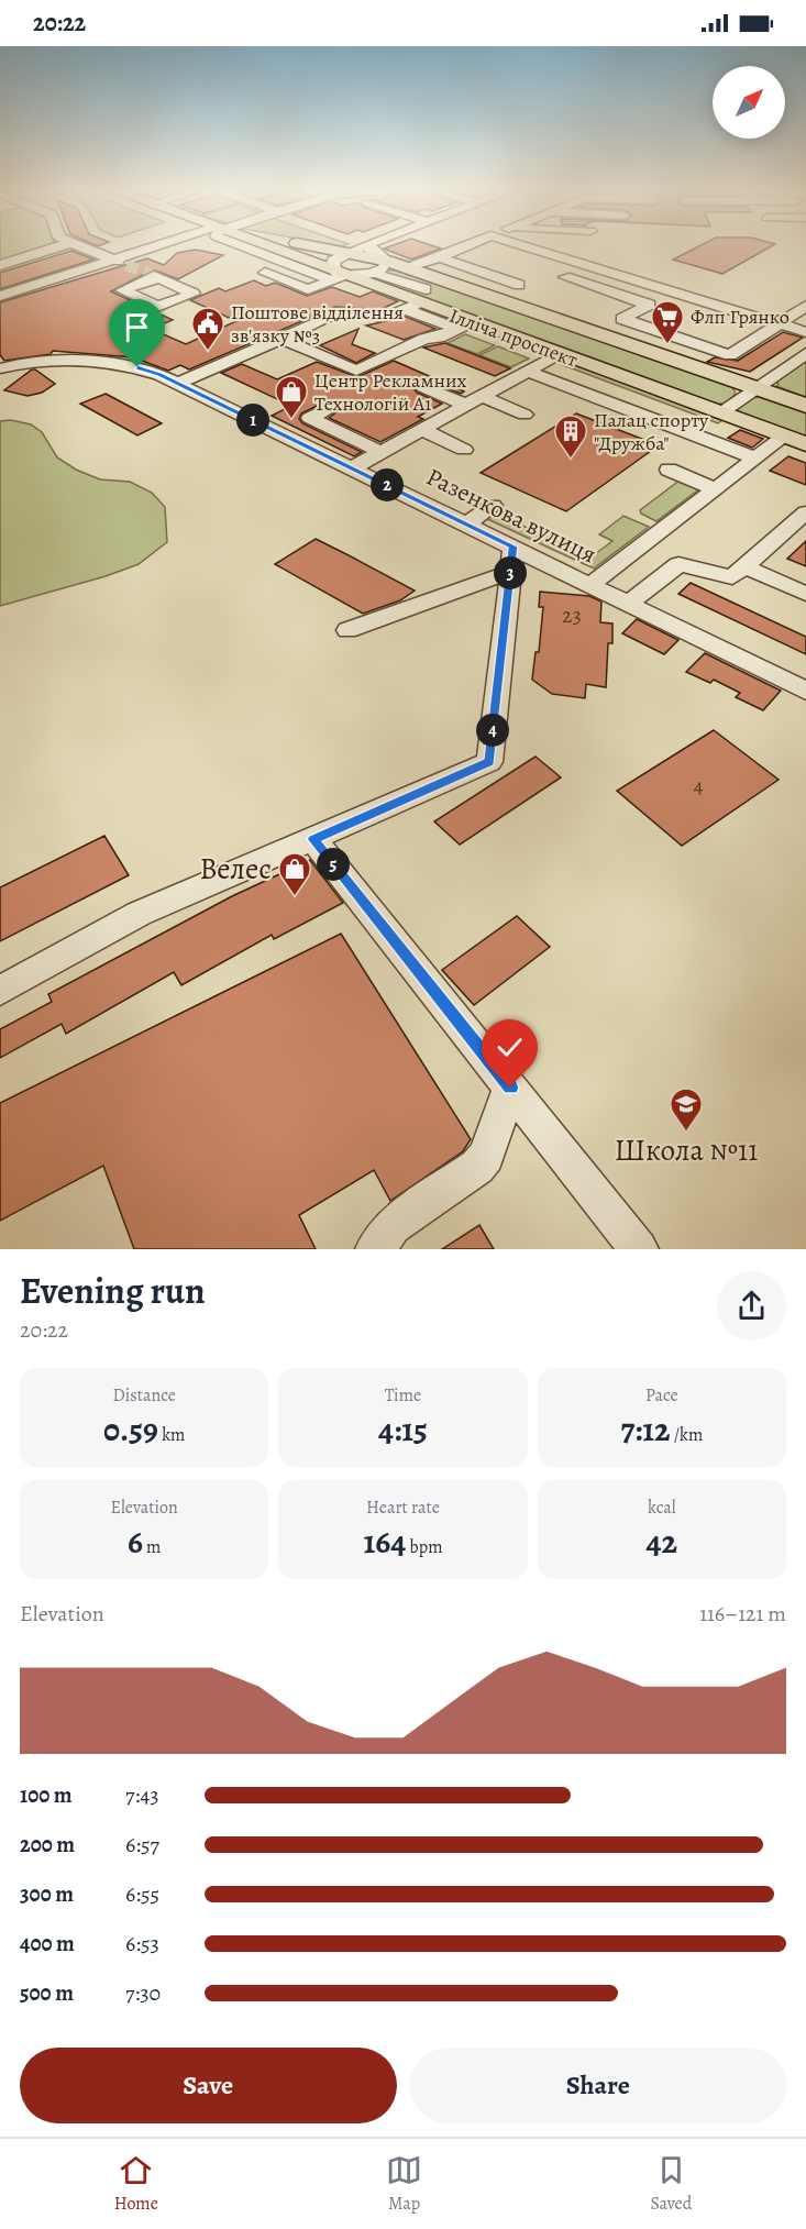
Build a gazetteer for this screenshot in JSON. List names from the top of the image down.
{
  "streets": {
    "main road": ["Ілліча проспект"],
    "street": ["Разенкова вулиця"]
  },
  "places": {
    "supermarket": ["Флп Грянко"],
    "public building": ["Поштове відділення зв'язку №3"],
    "shop": ["Центр Рекламних Технологій А1", "Велес"],
    "building": ["Палац спорту \"Дружба\""],
    "school or university": ["Школа №11"]
  },
  "house_numbers": ["23", "4"],
  "north": "top right",
  "page": {
    "status": "20:22",
    "pins": [
      "1",
      "2",
      "3",
      "4",
      "5"
    ],
    "heading": ["Evening run", "20:22"],
    "stats": [
      ["Distance", "0.59 km"],
      ["Time", "4:15"],
      ["Pace", "7:12 /km"],
      ["Elevation", "6 m"],
      ["Heart rate", "164 bpm"],
      ["kcal", "42"]
    ],
    "chart": ["Elevation", "116–121 m"],
    "list": [
      {
        "name": "100 m",
        "note": "7:43"
      },
      {
        "name": "200 m",
        "note": "6:57"
      },
      {
        "name": "300 m",
        "note": "6:55"
      },
      {
        "name": "400 m",
        "note": "6:53"
      },
      {
        "name": "500 m",
        "note": "7:30"
      }
    ],
    "buttons": ["Save", "Share"],
    "tabs": ["Home", "Map", "Saved"]
  }
}
